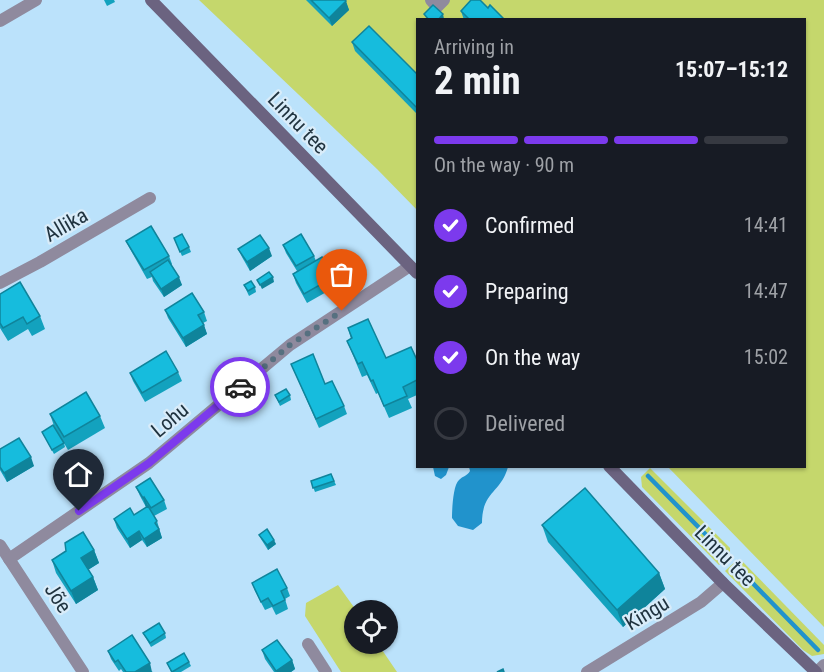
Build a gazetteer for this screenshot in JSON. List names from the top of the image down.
{
  "streets": {
    "street": [
      "Linnu tee",
      "Allika",
      "Lohu",
      "Jõe",
      "Kingu"
    ]
  },
  "crossings": [
    ["Linnu tee", "Lohu"],
    ["Linnu tee", "Kingu"],
    ["Lohu", "Jõe"]
  ],
  "page": {
    "heading": ["2 min", "Arriving in", "15:07–15:12"],
    "bar": "On the way · 90 m",
    "list": [
      ["Confirmed", "14:41"],
      ["Preparing", "14:47"],
      ["On the way", "15:02"],
      "Delivered"
    ]
  }
}
